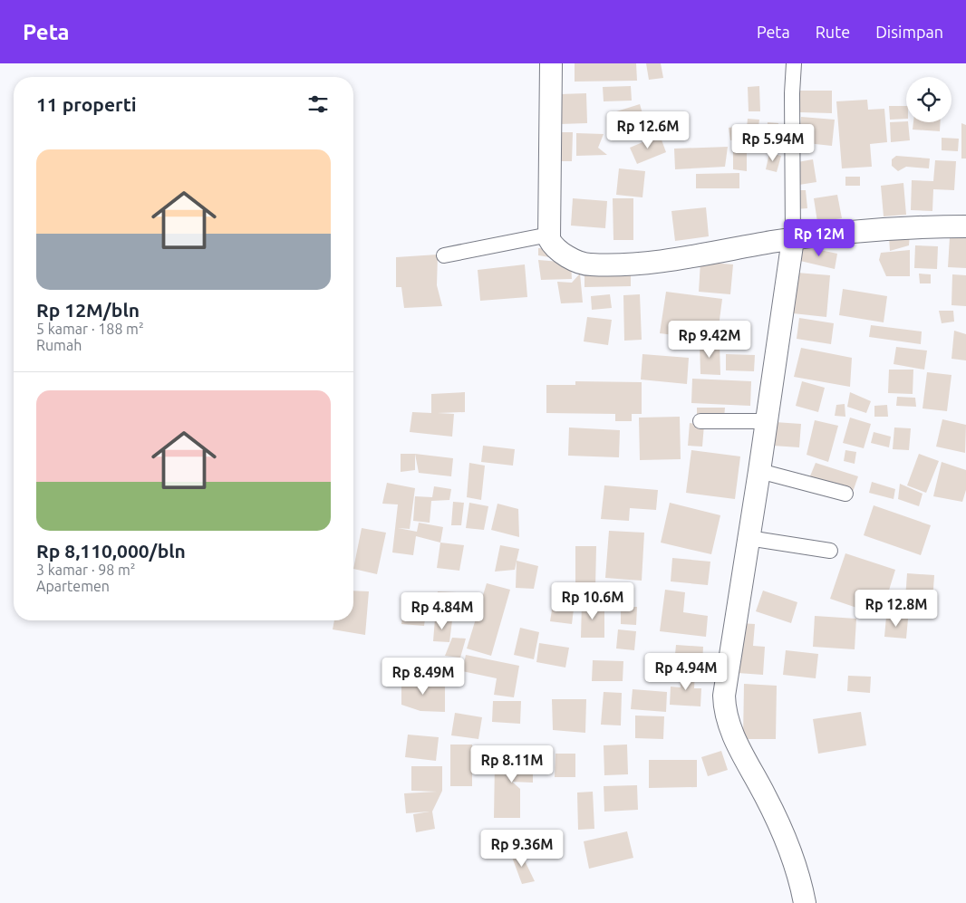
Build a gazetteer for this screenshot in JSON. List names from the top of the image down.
{
  "page": {
    "header": "Peta",
    "nav": ["Peta", "Rute", "Disimpan"],
    "heading": "11 properti",
    "price": [
      "Rp 12.6M",
      "Rp 5.94M",
      "Rp 12M",
      "Rp 9.42M",
      "Rp 10.6M",
      "Rp 12.8M",
      "Rp 4.84M",
      "Rp 4.94M",
      "Rp 8.49M",
      "Rp 8.11M",
      "Rp 9.36M"
    ],
    "list": [
      {
        "name": "Rp 12M/bln",
        "note": "5 kamar · 188 m² · Rumah"
      },
      {
        "name": "Rp 8,110,000/bln",
        "note": "3 kamar · 98 m² · Apartemen"
      }
    ]
  }
}
